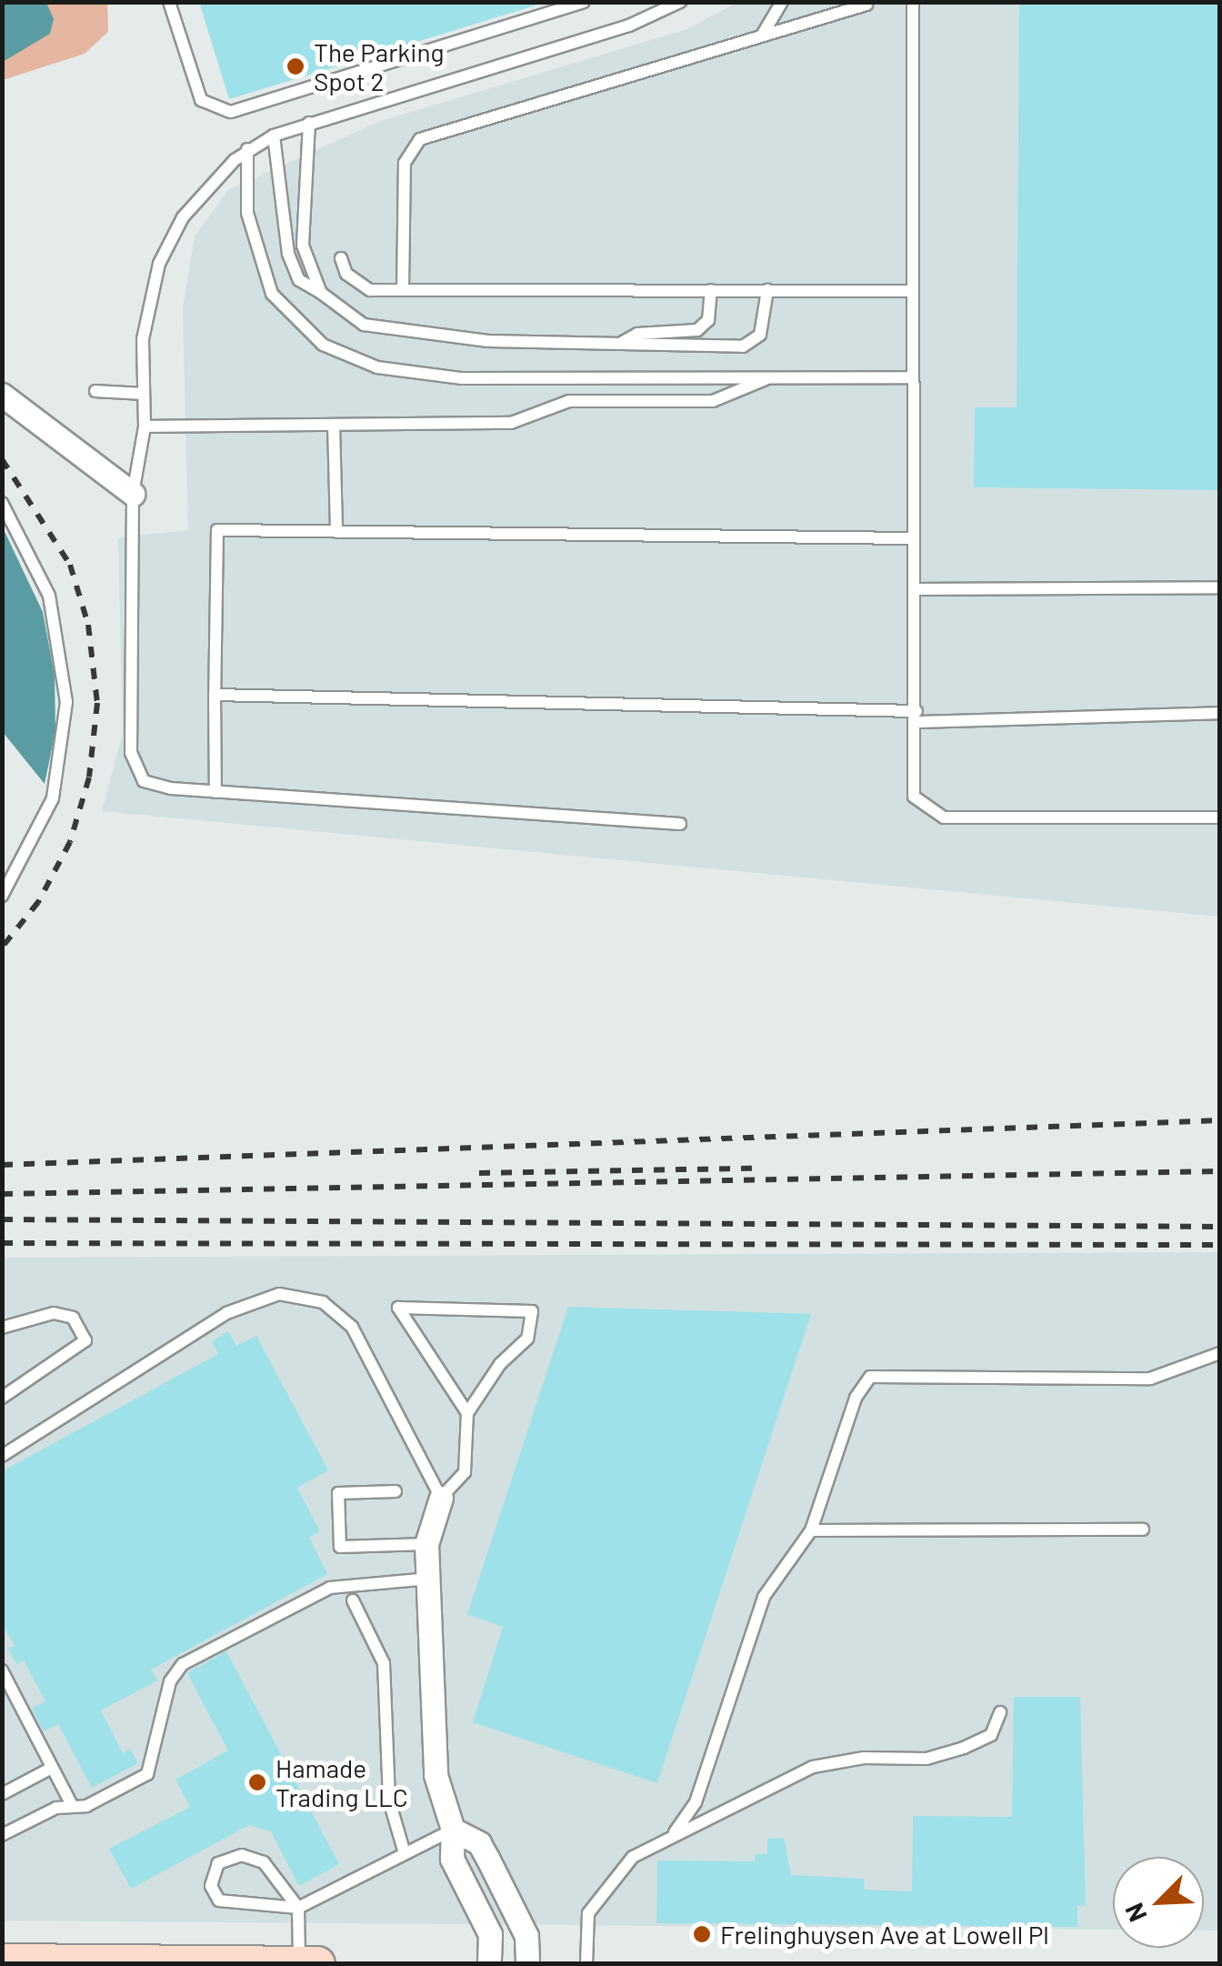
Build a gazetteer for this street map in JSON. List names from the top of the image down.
{
  "places": ["The Parking Spot 2", "Hamade Trading LLC", "Frelinghuysen Ave at Lowell Pl"],
  "north": "bottom left"
}
